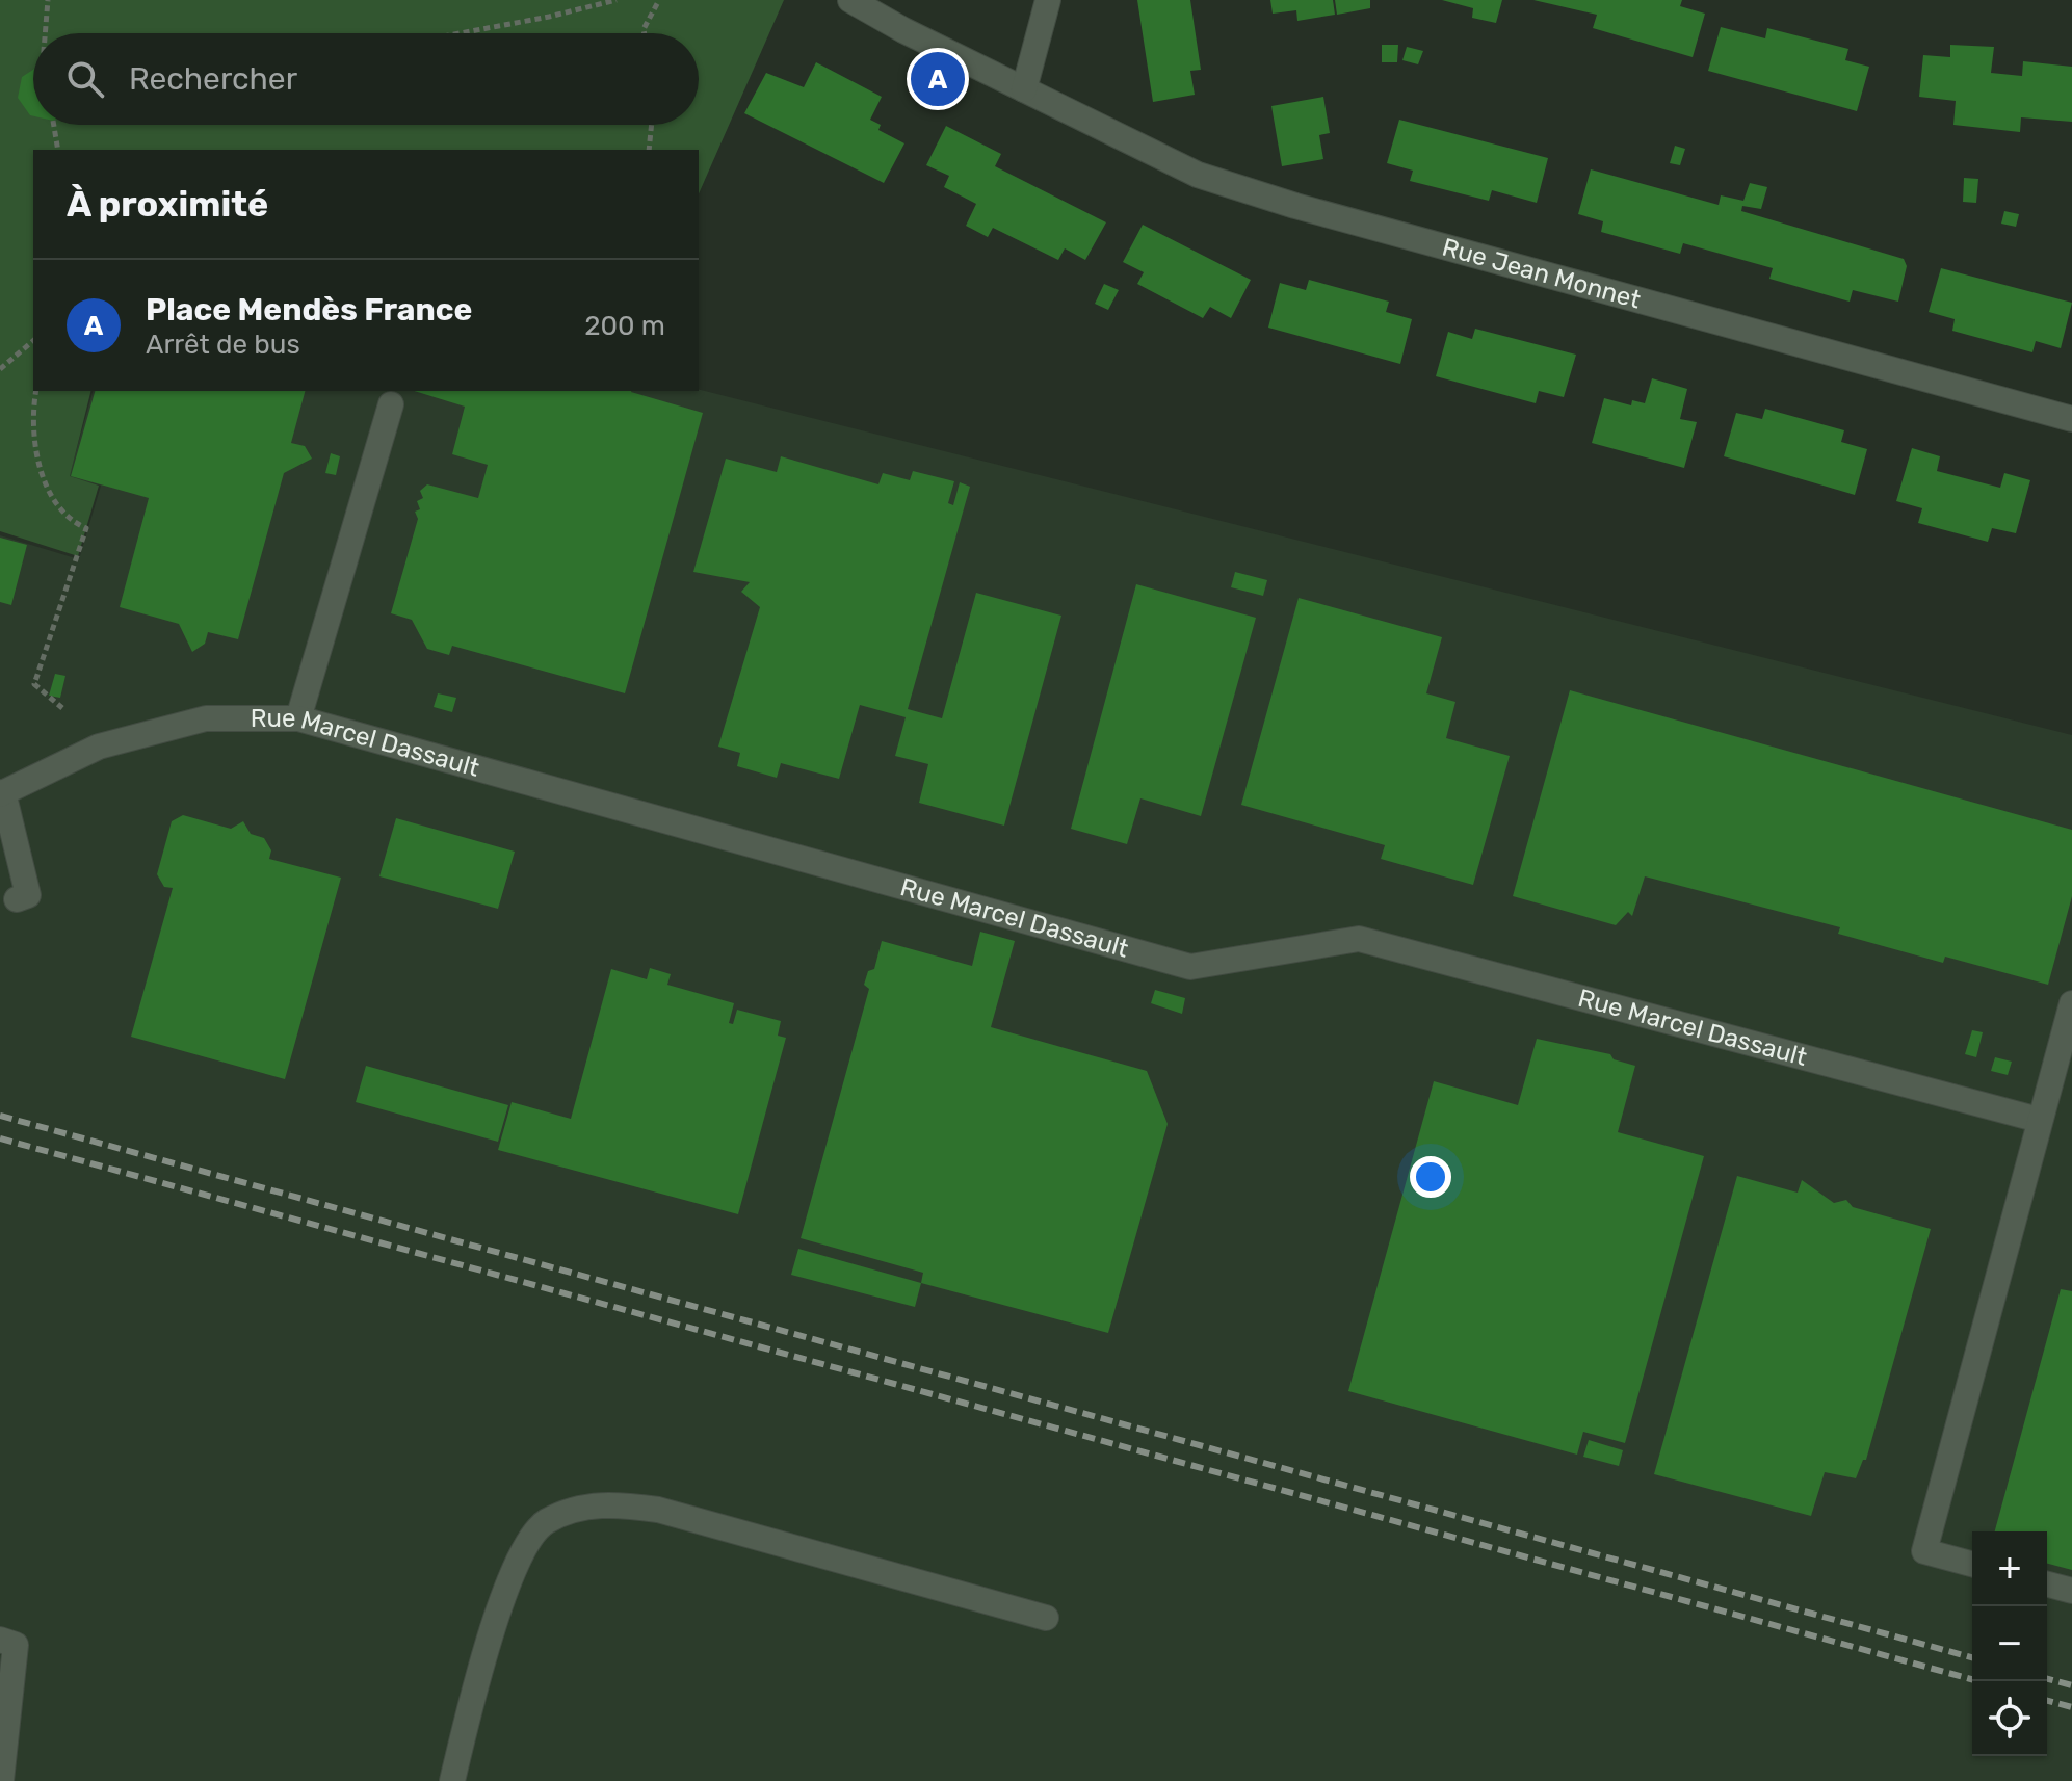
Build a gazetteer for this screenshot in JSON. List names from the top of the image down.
{
  "streets": {
    "street": ["Rue Jean Monnet", "Rue Marcel Dassault"]
  },
  "page": {
    "search": "Rechercher",
    "pins": "A",
    "heading": "À proximité",
    "list": [
      {
        "mark": "A",
        "name": "Place Mendès France",
        "note": "Arrêt de bus",
        "value": "200 m"
      }
    ],
    "map_buttons": ["+", "−"]
  }
}
